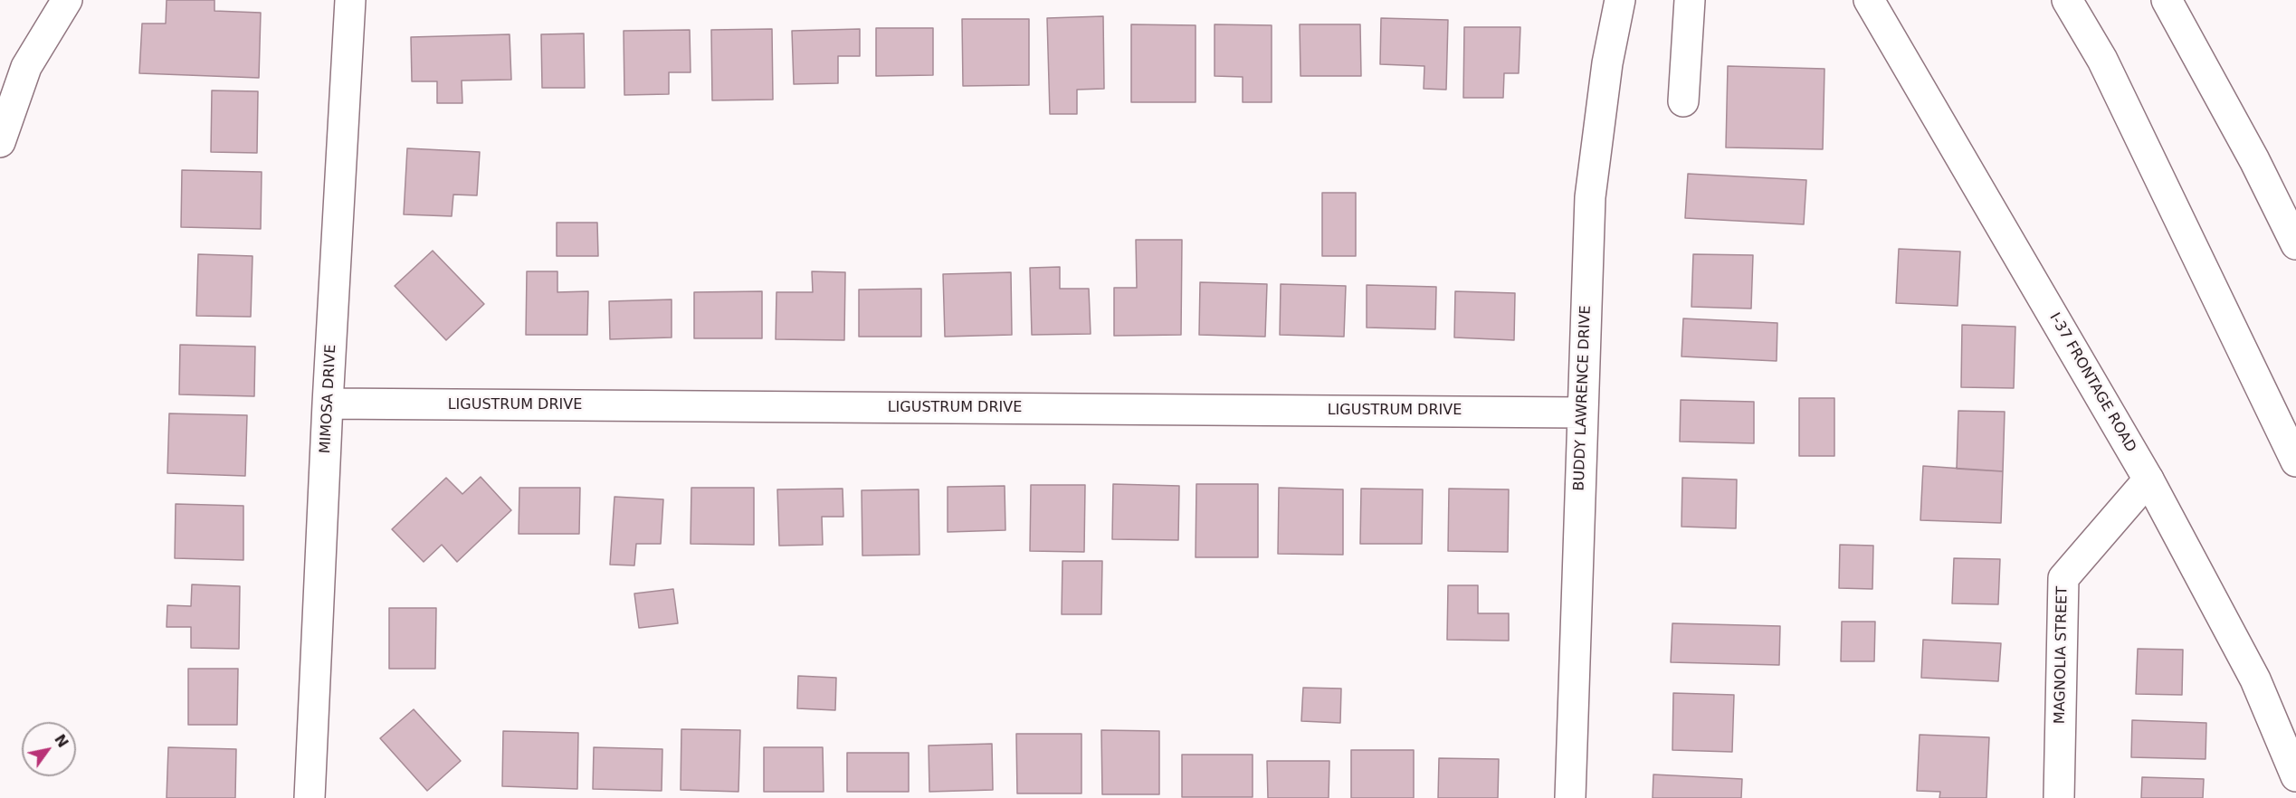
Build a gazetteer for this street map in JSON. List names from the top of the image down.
{
  "streets": {
    "main road": [
      "I-37 FRONTAGE ROAD",
      "BUDDY LAWRENCE DRIVE",
      "MIMOSA DRIVE",
      "LIGUSTRUM DRIVE",
      "MAGNOLIA STREET"
    ]
  },
  "crossings": [
    ["I-37 FRONTAGE ROAD", "MAGNOLIA STREET"],
    ["BUDDY LAWRENCE DRIVE", "LIGUSTRUM DRIVE"],
    ["MIMOSA DRIVE", "LIGUSTRUM DRIVE"]
  ],
  "north": "top right"
}
